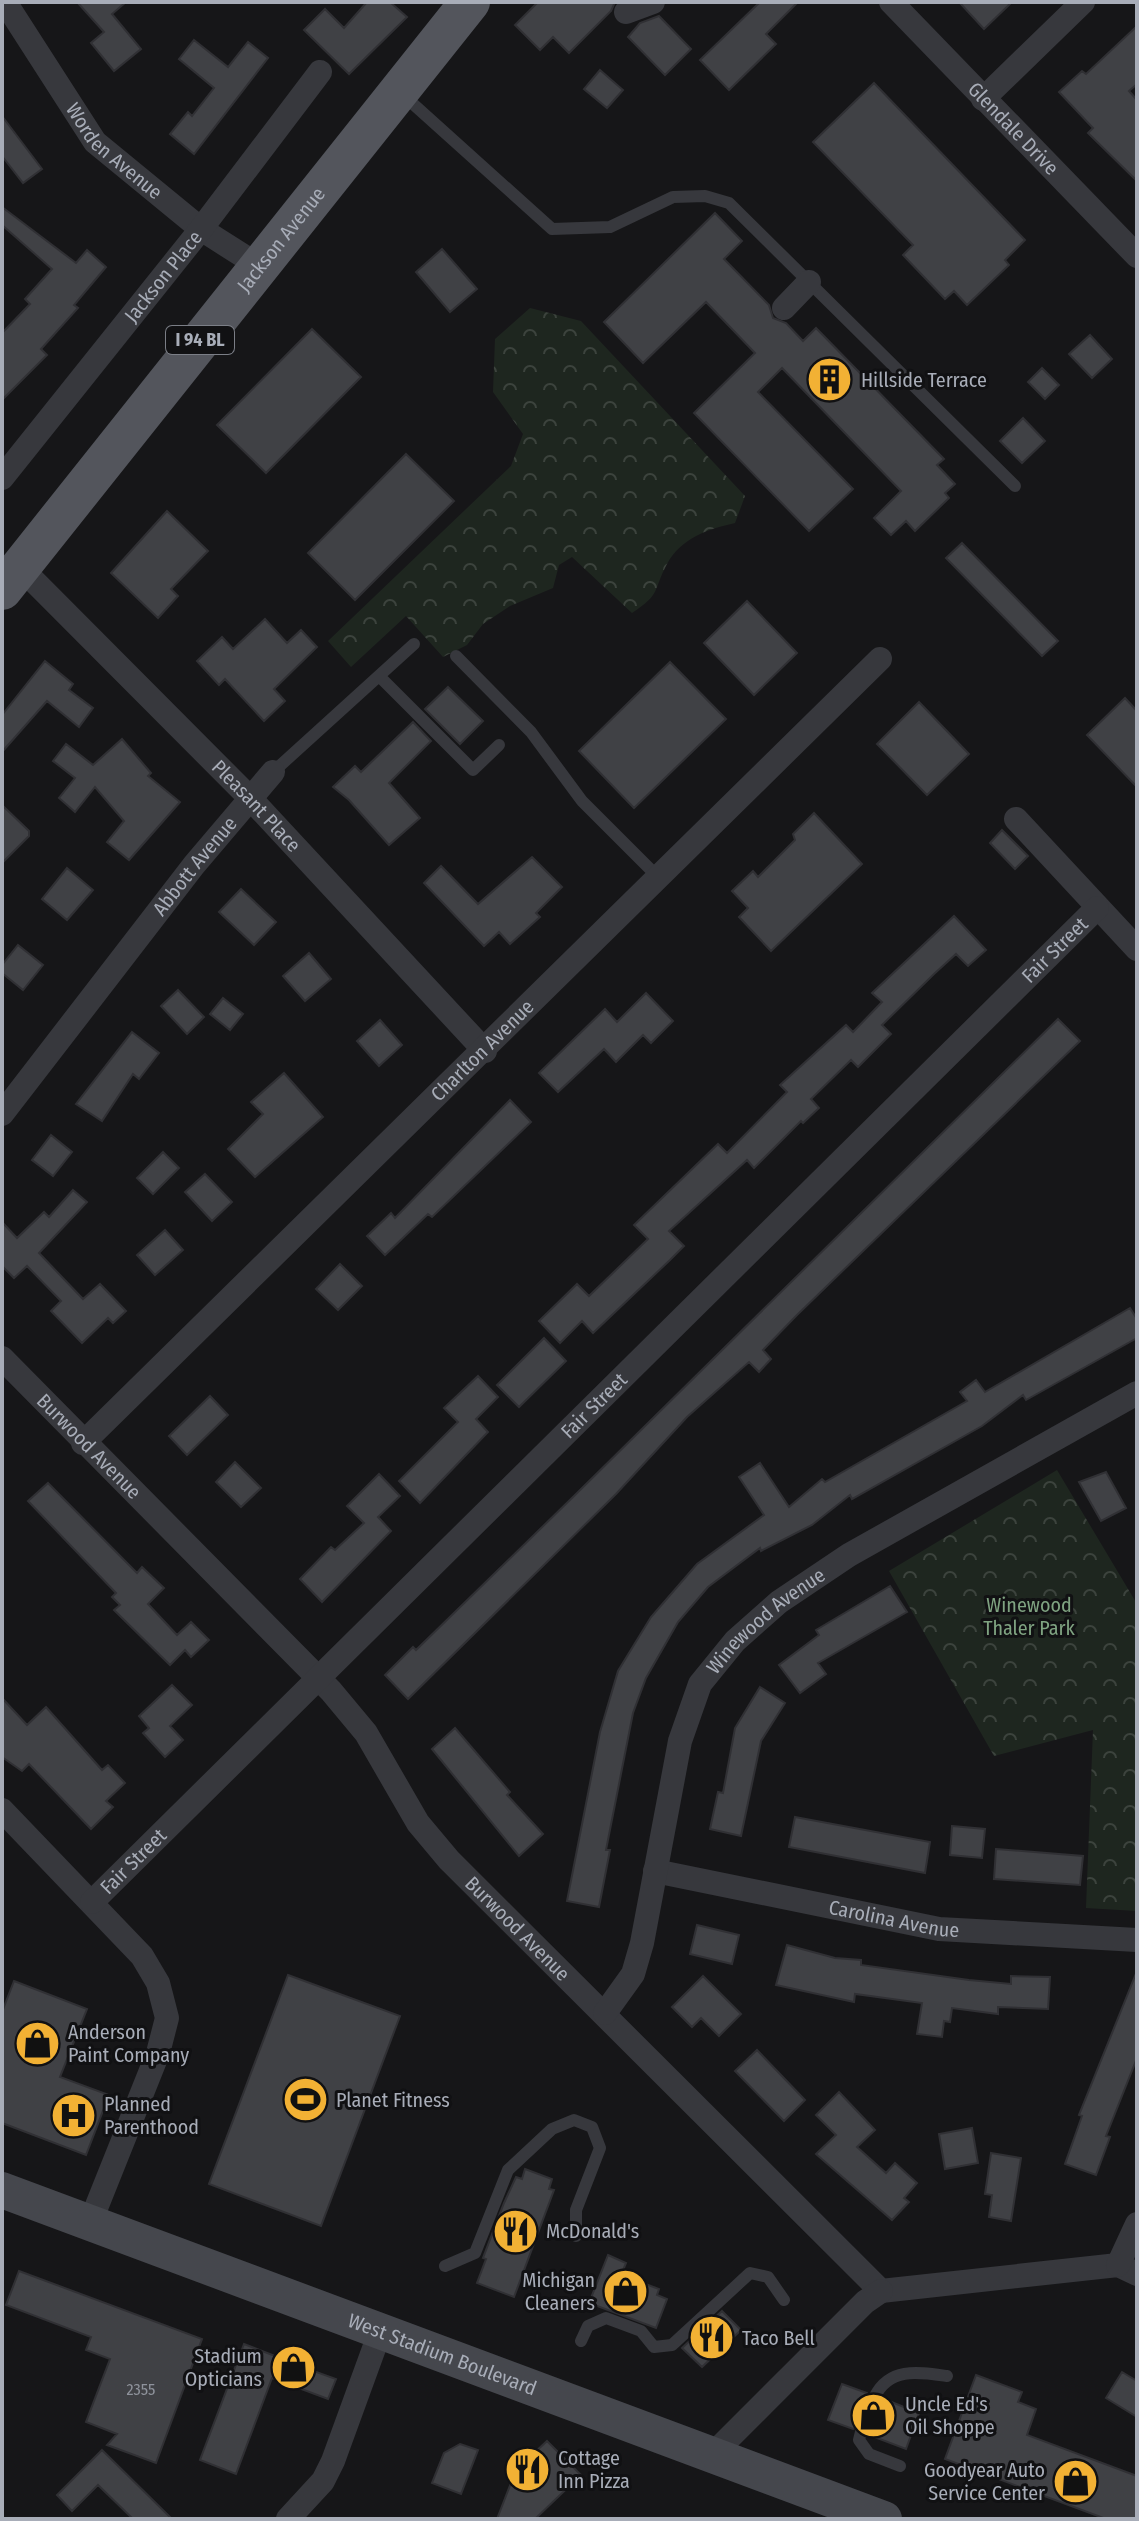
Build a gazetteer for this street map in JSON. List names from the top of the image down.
{
  "streets": {
    "main road": ["Jackson Avenue", "I 94 BL", "West Stadium Boulevard"],
    "street": [
      "Glendale Drive",
      "Worden Avenue",
      "Jackson Place",
      "Pleasant Place",
      "Abbott Avenue",
      "Fair Street",
      "Charlton Avenue",
      "Burwood Avenue",
      "Winewood Avenue",
      "Carolina Avenue"
    ]
  },
  "crossings": [
    ["Worden Avenue", "Jackson Avenue"],
    ["Worden Avenue", "Jackson Place"],
    ["Jackson Avenue", "Pleasant Place"],
    ["Pleasant Place", "Abbott Avenue"],
    ["Pleasant Place", "Charlton Avenue"],
    ["Fair Street", "Burwood Avenue"],
    ["Charlton Avenue", "Burwood Avenue"],
    ["Burwood Avenue", "Winewood Avenue"],
    ["Winewood Avenue", "Carolina Avenue"]
  ],
  "parks": ["Winewood Thaler Park"],
  "places": {
    "building": ["Hillside Terrace"],
    "shop": [
      "Anderson Paint Company",
      "Michigan Cleaners",
      "Stadium Opticians",
      "Uncle Ed's Oil Shoppe",
      "Goodyear Auto Service Center"
    ],
    "sports": ["Planet Fitness"],
    "hospital": ["Planned Parenthood"],
    "restaurant": ["McDonald's", "Taco Bell", "Cottage Inn Pizza"]
  },
  "house_numbers": ["2355"]
}
